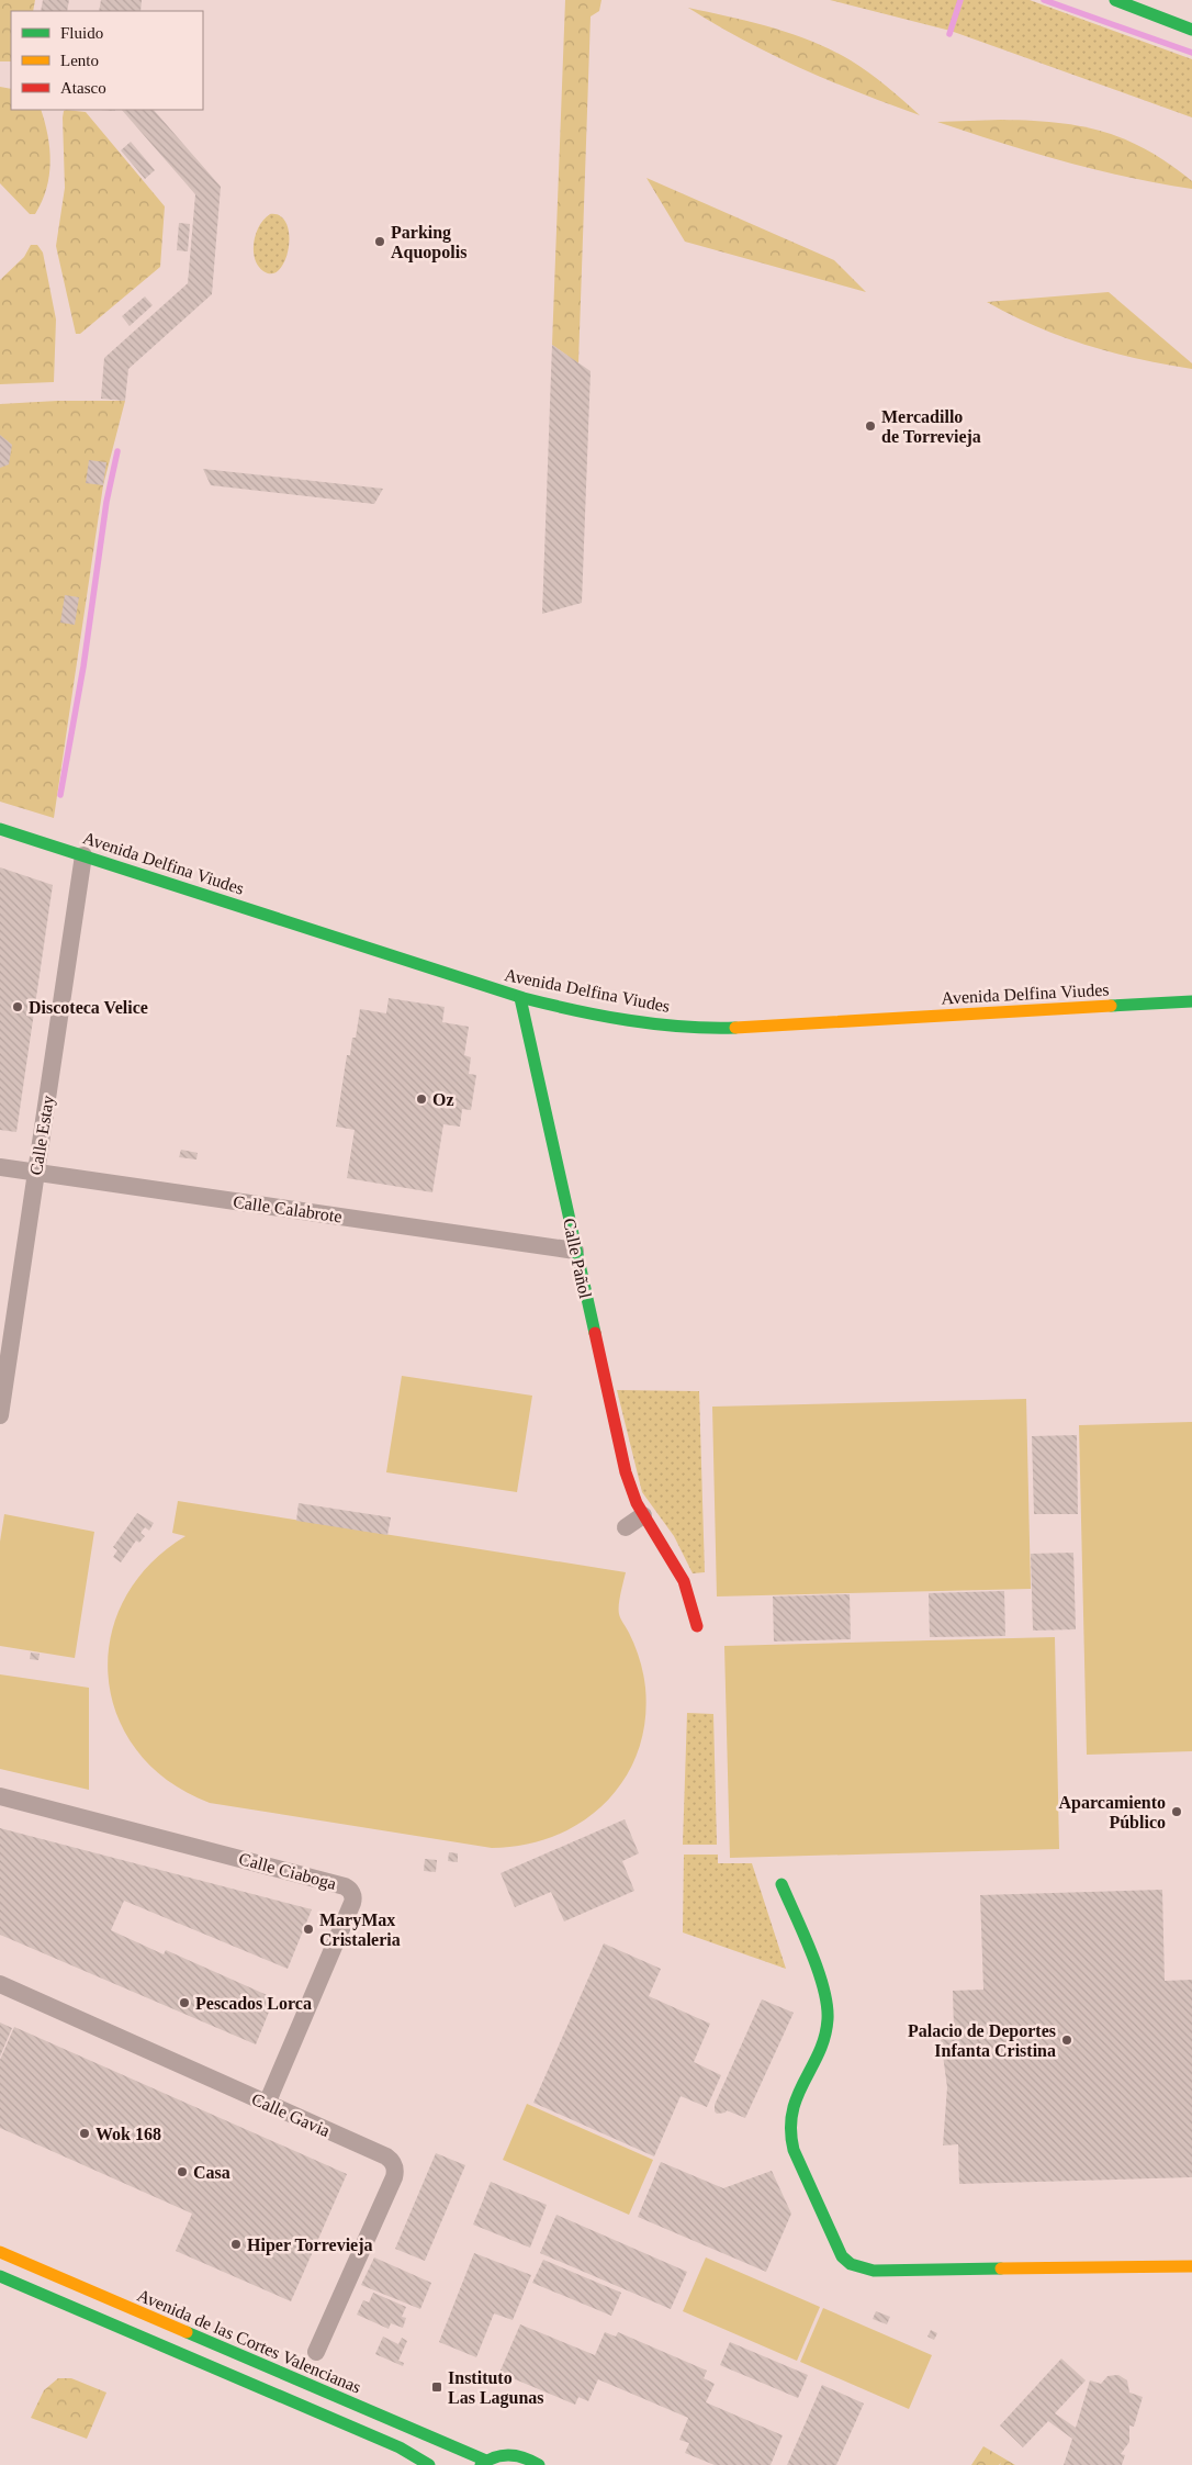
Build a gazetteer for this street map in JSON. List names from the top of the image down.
{
  "streets": {
    "main road": ["Avenida Delfina Viudes", "Calle Pañol", "Avenida de las Cortes Valencianas"],
    "street": [
      "Calle Estay",
      "Calle Calabrote",
      "Calle Ciaboga",
      "Calle Gavia"
    ]
  },
  "crossings": [
    ["Avenida Delfina Viudes", "Calle Estay"],
    ["Avenida Delfina Viudes", "Calle Pañol"],
    ["Calle Estay", "Calle Calabrote"],
    ["Calle Calabrote", "Calle Pañol"],
    ["Calle Ciaboga", "Calle Gavia"]
  ],
  "places": {
    "other": [
      "Parking Aquopolis",
      "Mercadillo de Torrevieja",
      "Discoteca Velice",
      "Oz",
      "Aparcamiento Público",
      "MaryMax Cristaleria",
      "Pescados Lorca",
      "Palacio de Deportes Infanta Cristina",
      "Wok 168",
      "Casa",
      "Hiper Torrevieja"
    ],
    "transit": ["Instituto Las Lagunas"]
  },
  "legend": ["Fluido", "Lento", "Atasco"]
}
